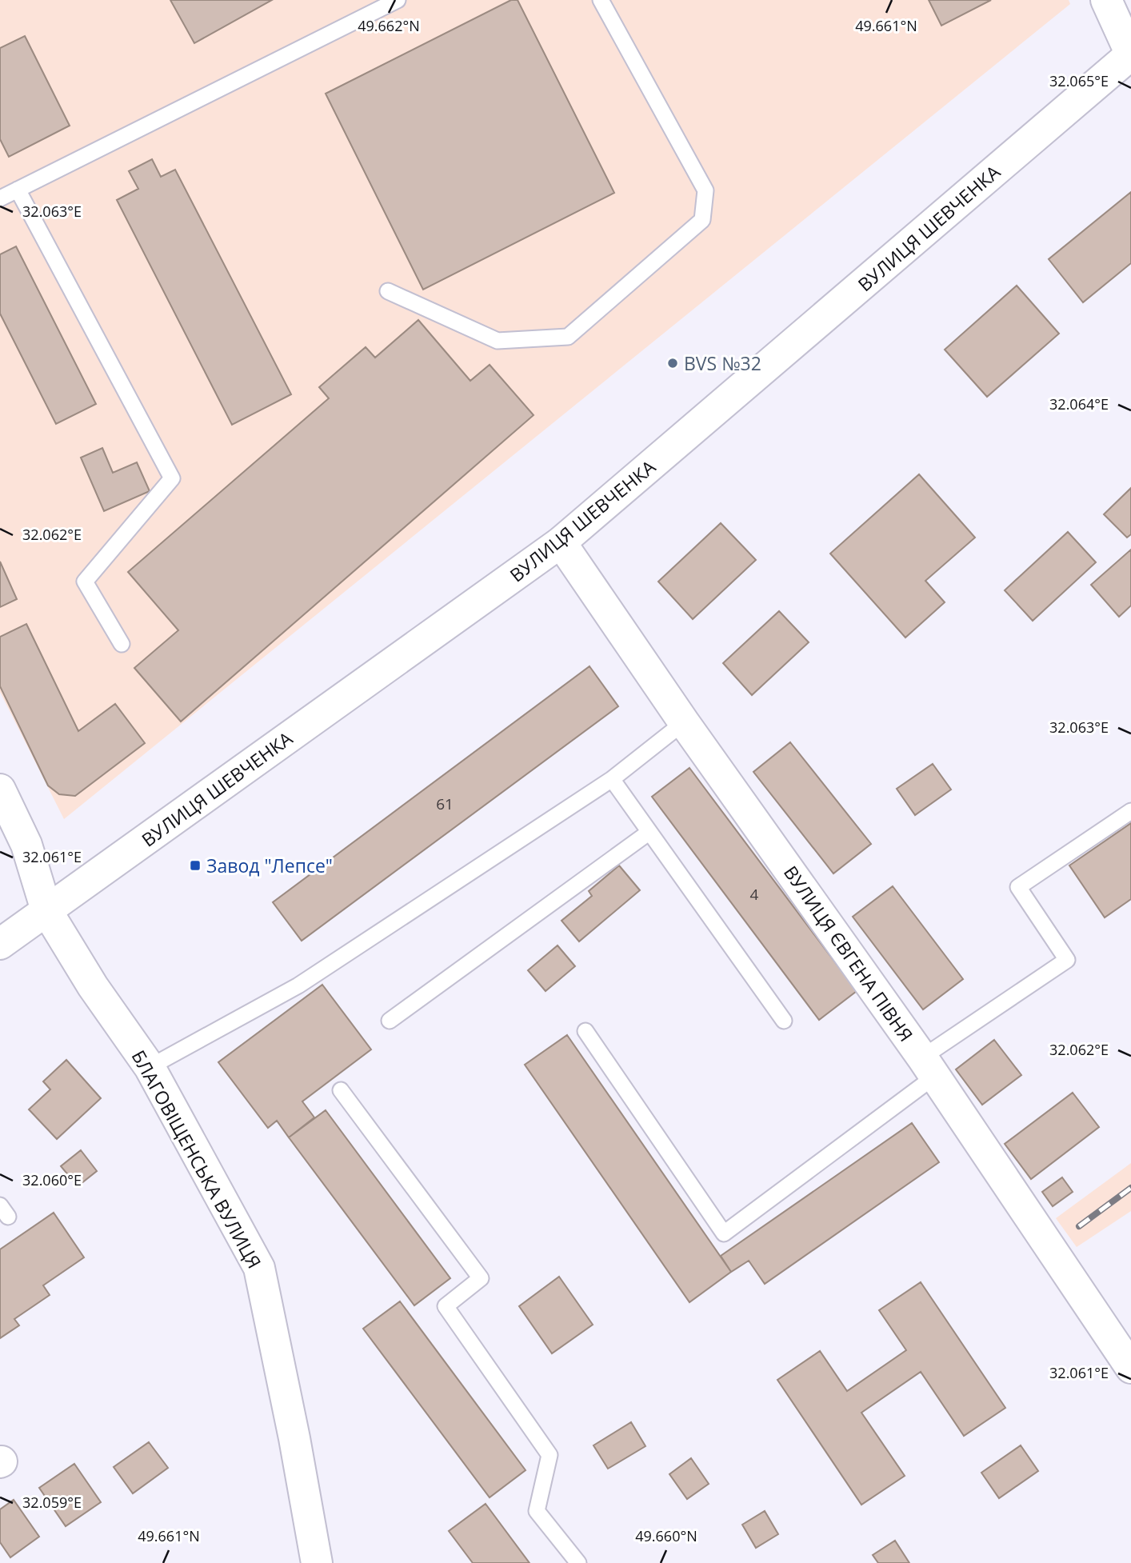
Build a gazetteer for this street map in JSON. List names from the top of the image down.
{
  "streets": {
    "street": ["ВУЛИЦЯ ШЕВЧЕНКА", "ВУЛИЦЯ ЄВГЕНА ПІВНЯ", "БЛАГОВІЩЕНСЬКА ВУЛИЦЯ"]
  },
  "crossings": [
    ["ВУЛИЦЯ ШЕВЧЕНКА", "ВУЛИЦЯ ЄВГЕНА ПІВНЯ"],
    ["ВУЛИЦЯ ШЕВЧЕНКА", "БЛАГОВІЩЕНСЬКА ВУЛИЦЯ"]
  ],
  "places": {
    "other": ["BVS №32"],
    "transit": ["Завод \"Лепсе\""]
  },
  "house_numbers": ["61", "4"],
  "coordinates": [
    "49.662°N",
    "49.661°N",
    "32.065°E",
    "32.063°E",
    "32.064°E",
    "32.062°E",
    "32.061°E",
    "32.060°E",
    "32.059°E",
    "49.660°N"
  ]
}
